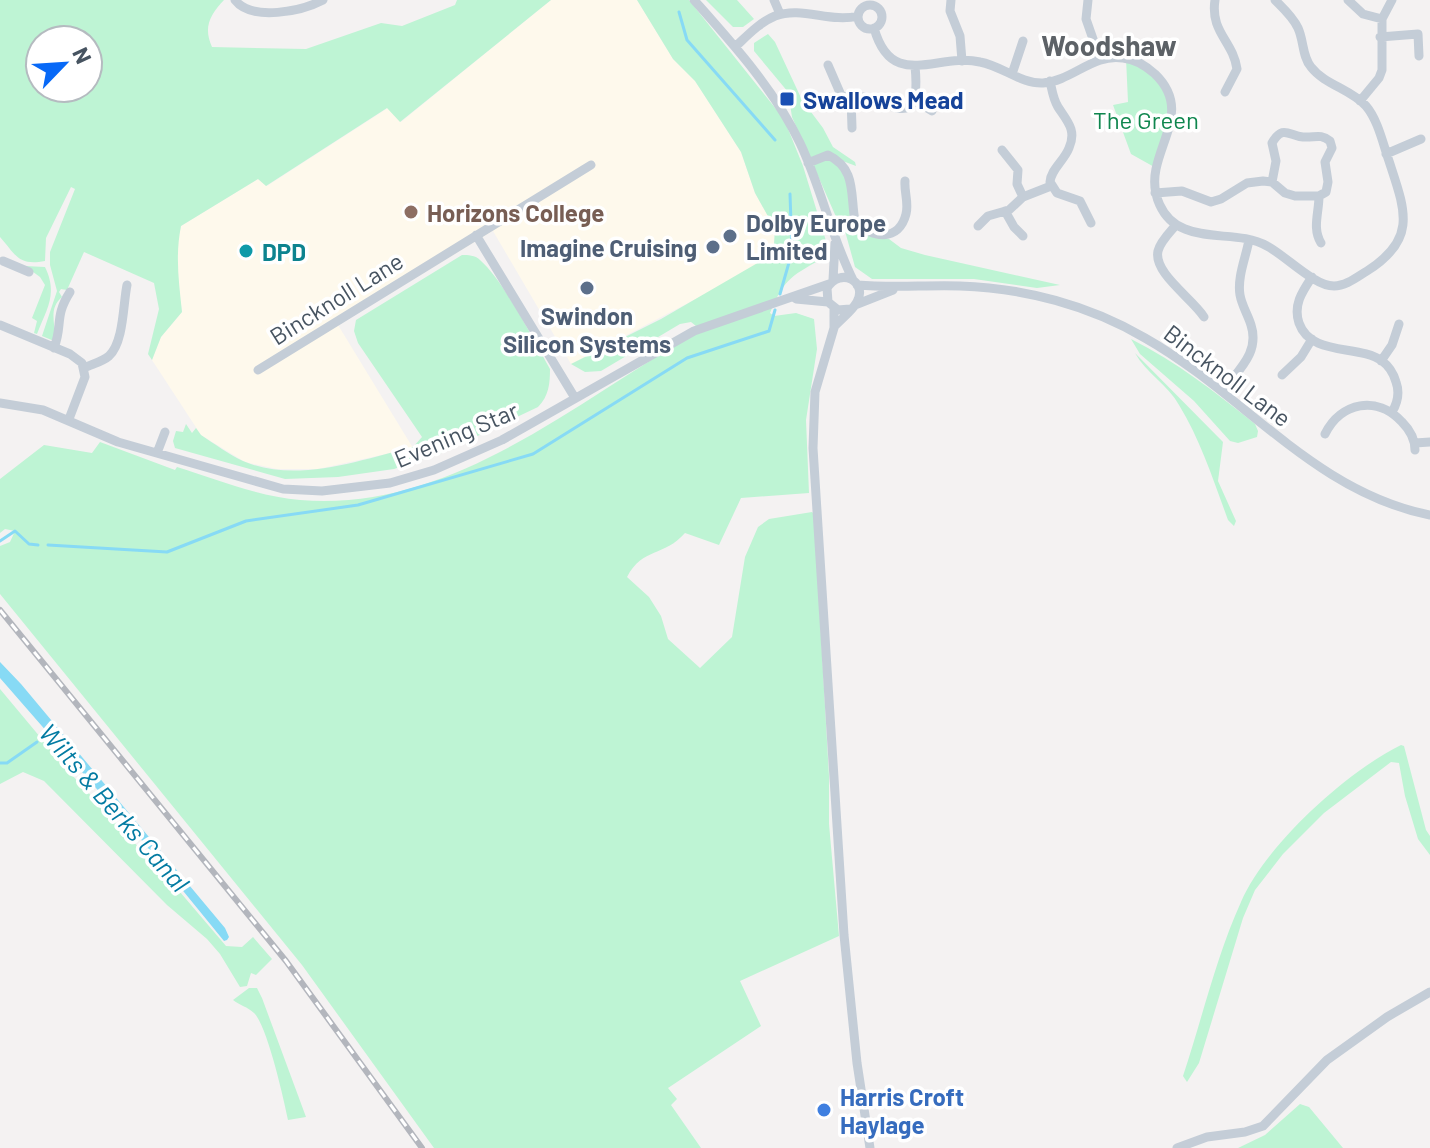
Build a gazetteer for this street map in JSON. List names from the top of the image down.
{
  "streets": {
    "street": ["Bincknoll Lane", "Evening Star"]
  },
  "crossings": [
    ["Bincknoll Lane", "Evening Star"]
  ],
  "districts": ["Woodshaw"],
  "water": ["Wilts & Berks Canal"],
  "parks": ["The Green"],
  "places": {
    "transit": ["Swallows Mead"],
    "other": [
      "Horizons College",
      "Dolby Europe Limited",
      "Imagine Cruising",
      "DPD",
      "Swindon Silicon Systems",
      "Harris Croft Haylage"
    ]
  },
  "north": "top right"
}
